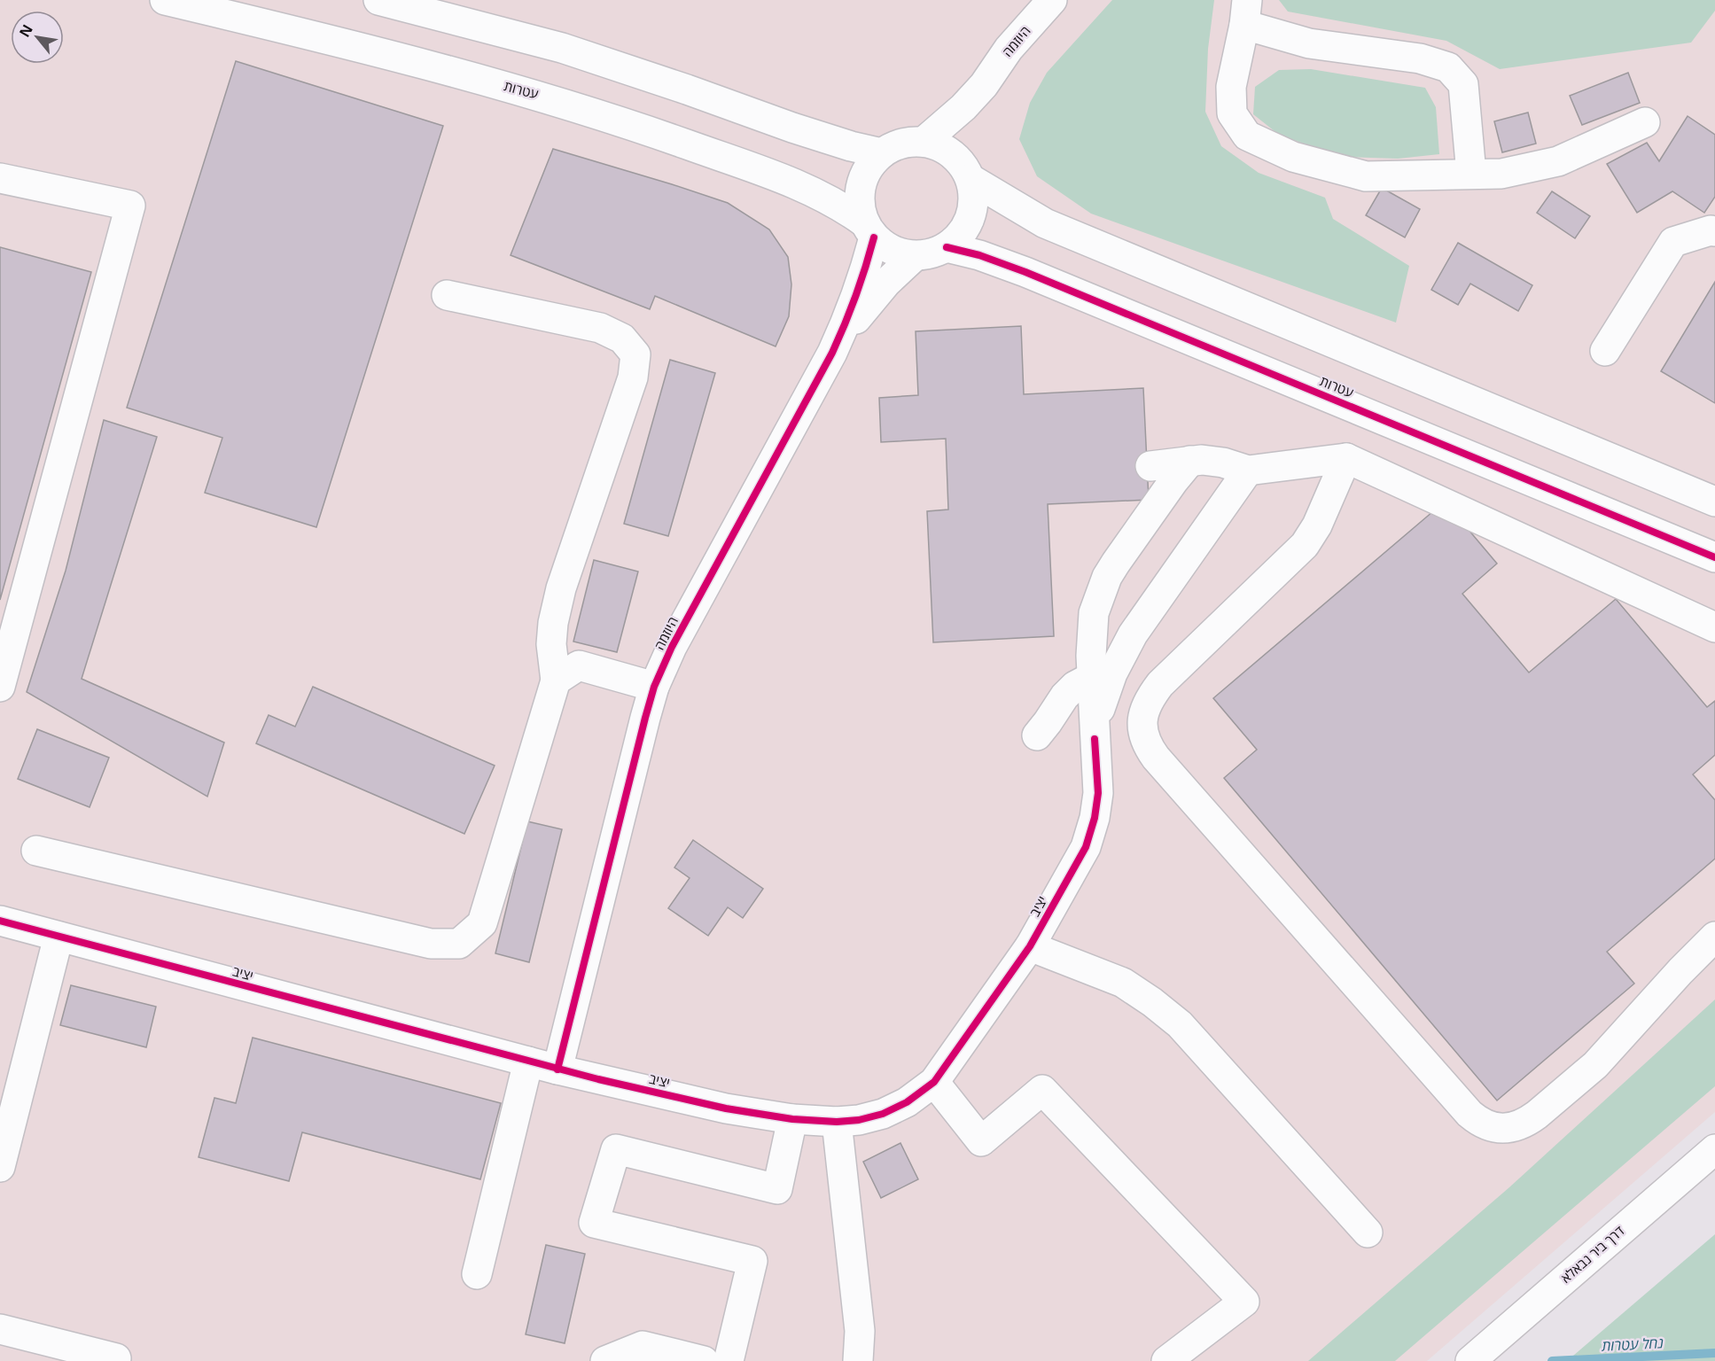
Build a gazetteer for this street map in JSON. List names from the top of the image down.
{
  "streets": {
    "street": [
      "היוזמה",
      "עטרות",
      "יציב",
      "דרך ביר נבאלא"
    ]
  },
  "crossings": [
    ["היוזמה", "עטרות"],
    ["היוזמה", "יציב"]
  ],
  "water": ["נחל עטרות"],
  "north": "top left"
}
